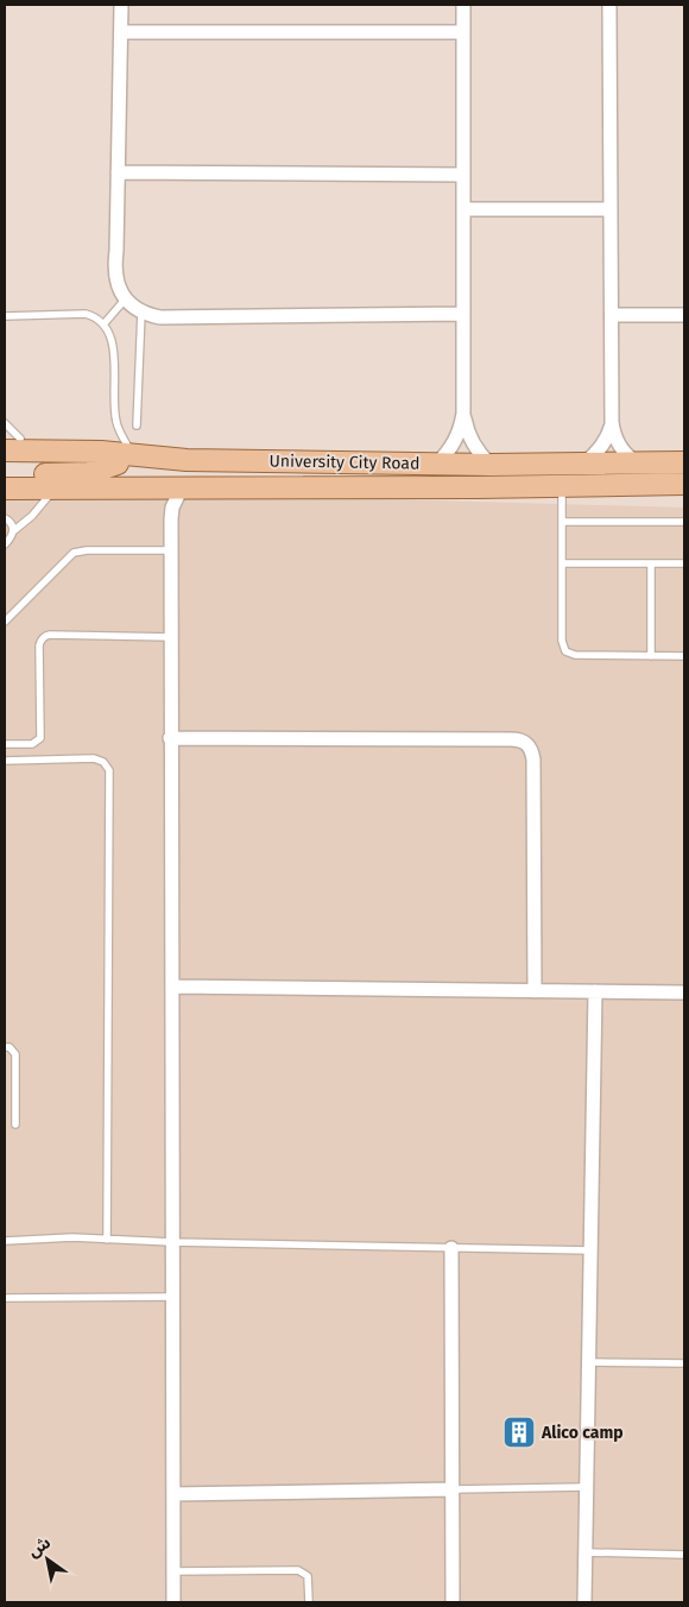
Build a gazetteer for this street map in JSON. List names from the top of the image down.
{
  "streets": {
    "main road": ["University City Road"]
  },
  "places": {
    "building": ["Alico camp"]
  },
  "north": "top left"
}
